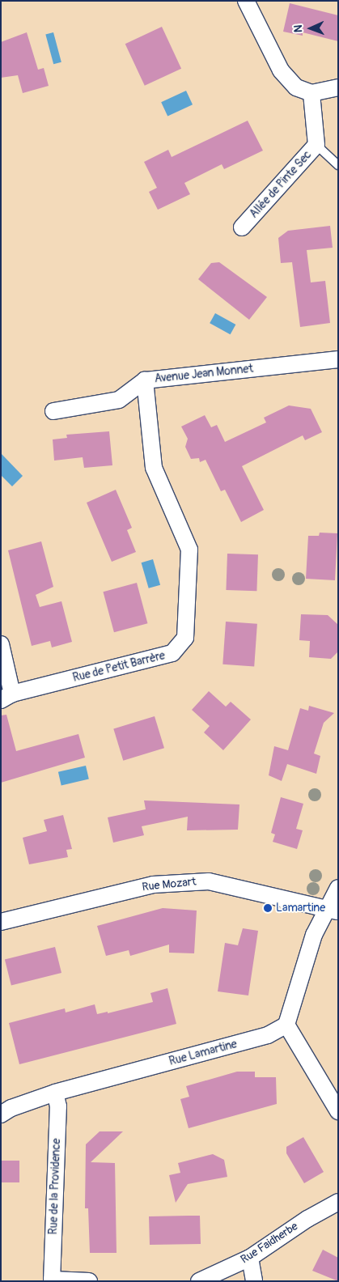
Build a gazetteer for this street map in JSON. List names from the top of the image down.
{
  "streets": {
    "street": [
      "Allée de Pinte Sec",
      "Avenue Jean Monnet",
      "Rue de Petit Barrère",
      "Rue Mozart",
      "Rue Lamartine",
      "Rue de la Providence",
      "Rue Faidherbe"
    ]
  },
  "crossings": [
    ["Avenue Jean Monnet", "Rue de Petit Barrère"],
    ["Rue Lamartine", "Rue de la Providence"]
  ],
  "places": ["Lamartine"],
  "north": "left"
}
